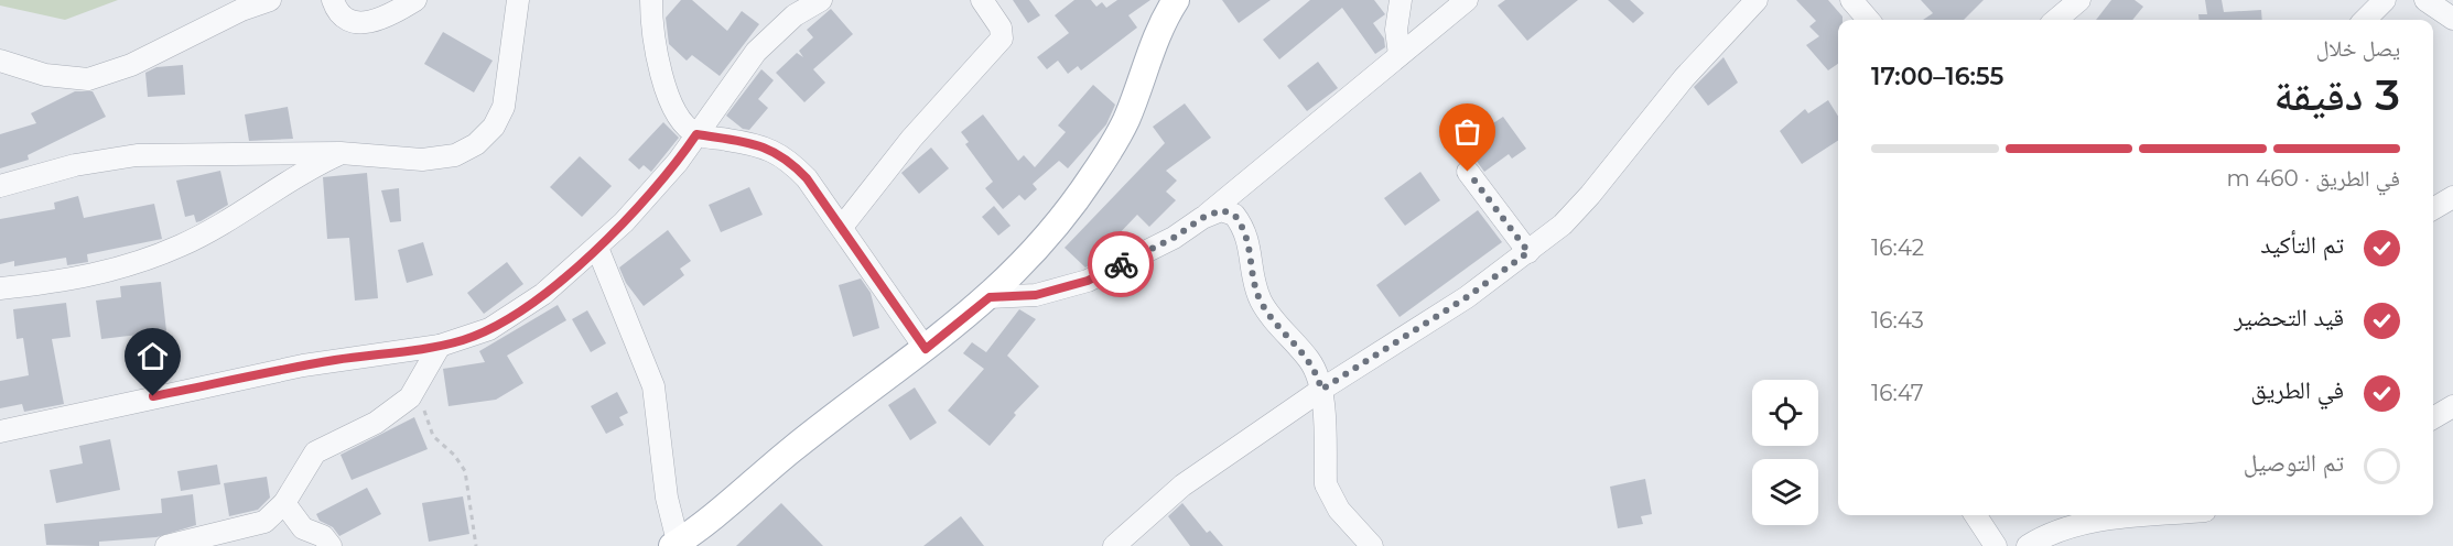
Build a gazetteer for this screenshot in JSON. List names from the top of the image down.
{
  "page": {
    "heading": ["3 دقيقة", "يصل خلال", "16:55–17:00"],
    "bar": "في الطريق · 460 m",
    "list": [
      ["تم التأكيد", "16:42"],
      ["قيد التحضير", "16:43"],
      ["في الطريق", "16:47"],
      "تم التوصيل"
    ]
  }
}
